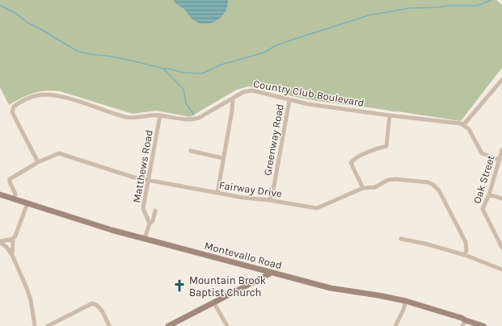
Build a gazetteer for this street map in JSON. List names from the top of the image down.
{
  "streets": {
    "main road": ["Montevallo Road"],
    "street": [
      "Country Club Boulevard",
      "Greenway Road",
      "Matthews Road",
      "Oak Street",
      "Fairway Drive"
    ]
  },
  "crossings": [
    ["Country Club Boulevard", "Greenway Road"],
    ["Country Club Boulevard", "Matthews Road"],
    ["Country Club Boulevard", "Fairway Drive"],
    ["Greenway Road", "Fairway Drive"],
    ["Matthews Road", "Fairway Drive"]
  ],
  "places": {
    "church": ["Mountain Brook Baptist Church"]
  }
}
